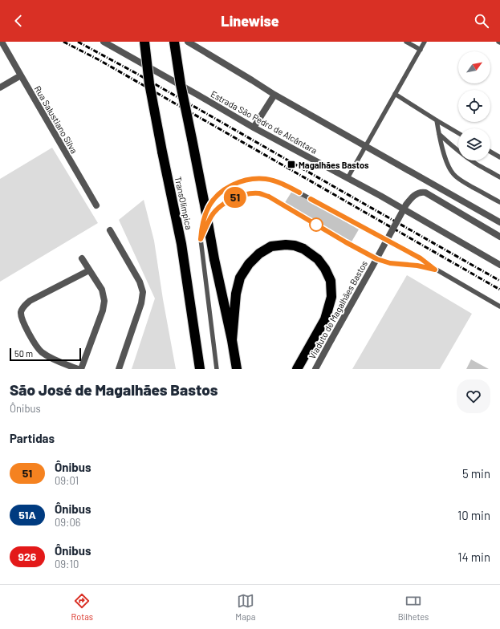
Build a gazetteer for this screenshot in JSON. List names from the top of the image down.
{
  "streets": {
    "highway": ["TransOlímpica"],
    "street": ["Rua Salustiano Silva", "Estrada São Pedro de Alcântara", "Viaduto de Magalhães Bastos"]
  },
  "places": {
    "transit": ["Magalhães Bastos"]
  },
  "lines": ["bus line 51"],
  "scale_bar": "50 m",
  "north": "top right",
  "page": {
    "header": "Linewise",
    "on_map": "51",
    "scale": "50 m",
    "heading": [
      ["São José de Magalhães Bastos", "Ônibus"],
      "Partidas"
    ],
    "list": [
      {
        "mark": "51",
        "name": "Ônibus",
        "note": "09:01",
        "value": "5 min"
      },
      {
        "mark": "51A",
        "name": "Ônibus",
        "note": "09:06",
        "value": "10 min"
      },
      {
        "mark": "926",
        "name": "Ônibus",
        "note": "09:10",
        "value": "14 min"
      }
    ],
    "tabs": ["Rotas", "Mapa", "Bilhetes"]
  }
}
